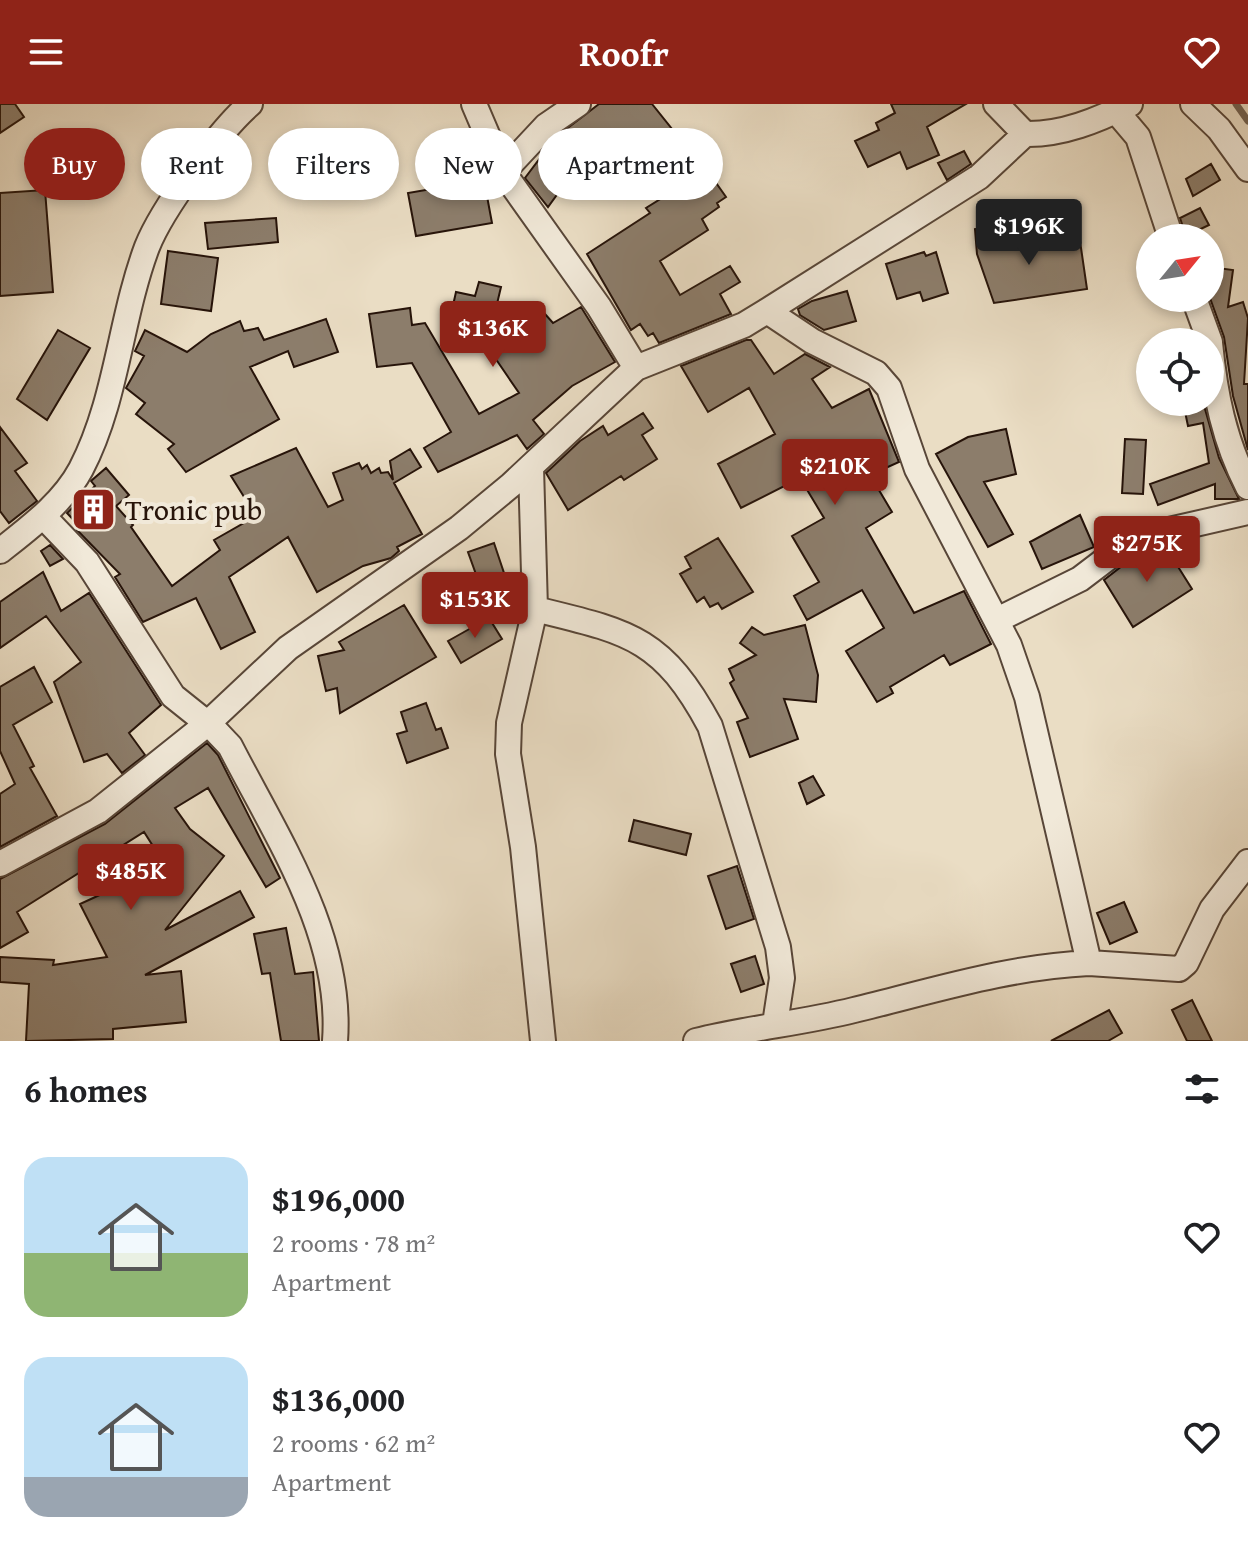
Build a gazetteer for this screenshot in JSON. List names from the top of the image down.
{
  "places": {
    "building": ["Tronic pub"]
  },
  "north": "top right",
  "page": {
    "header": "Roofr",
    "chip": [
      "Buy",
      "Rent",
      "Filters",
      "New",
      "Apartment"
    ],
    "price": [
      "$196K",
      "$136K",
      "$210K",
      "$275K",
      "$153K",
      "$485K"
    ],
    "heading": "6 homes",
    "list": [
      {
        "name": "$196,000",
        "note": "2 rooms · 78 m² · Apartment"
      },
      {
        "name": "$136,000",
        "note": "2 rooms · 62 m² · Apartment"
      }
    ]
  }
}
